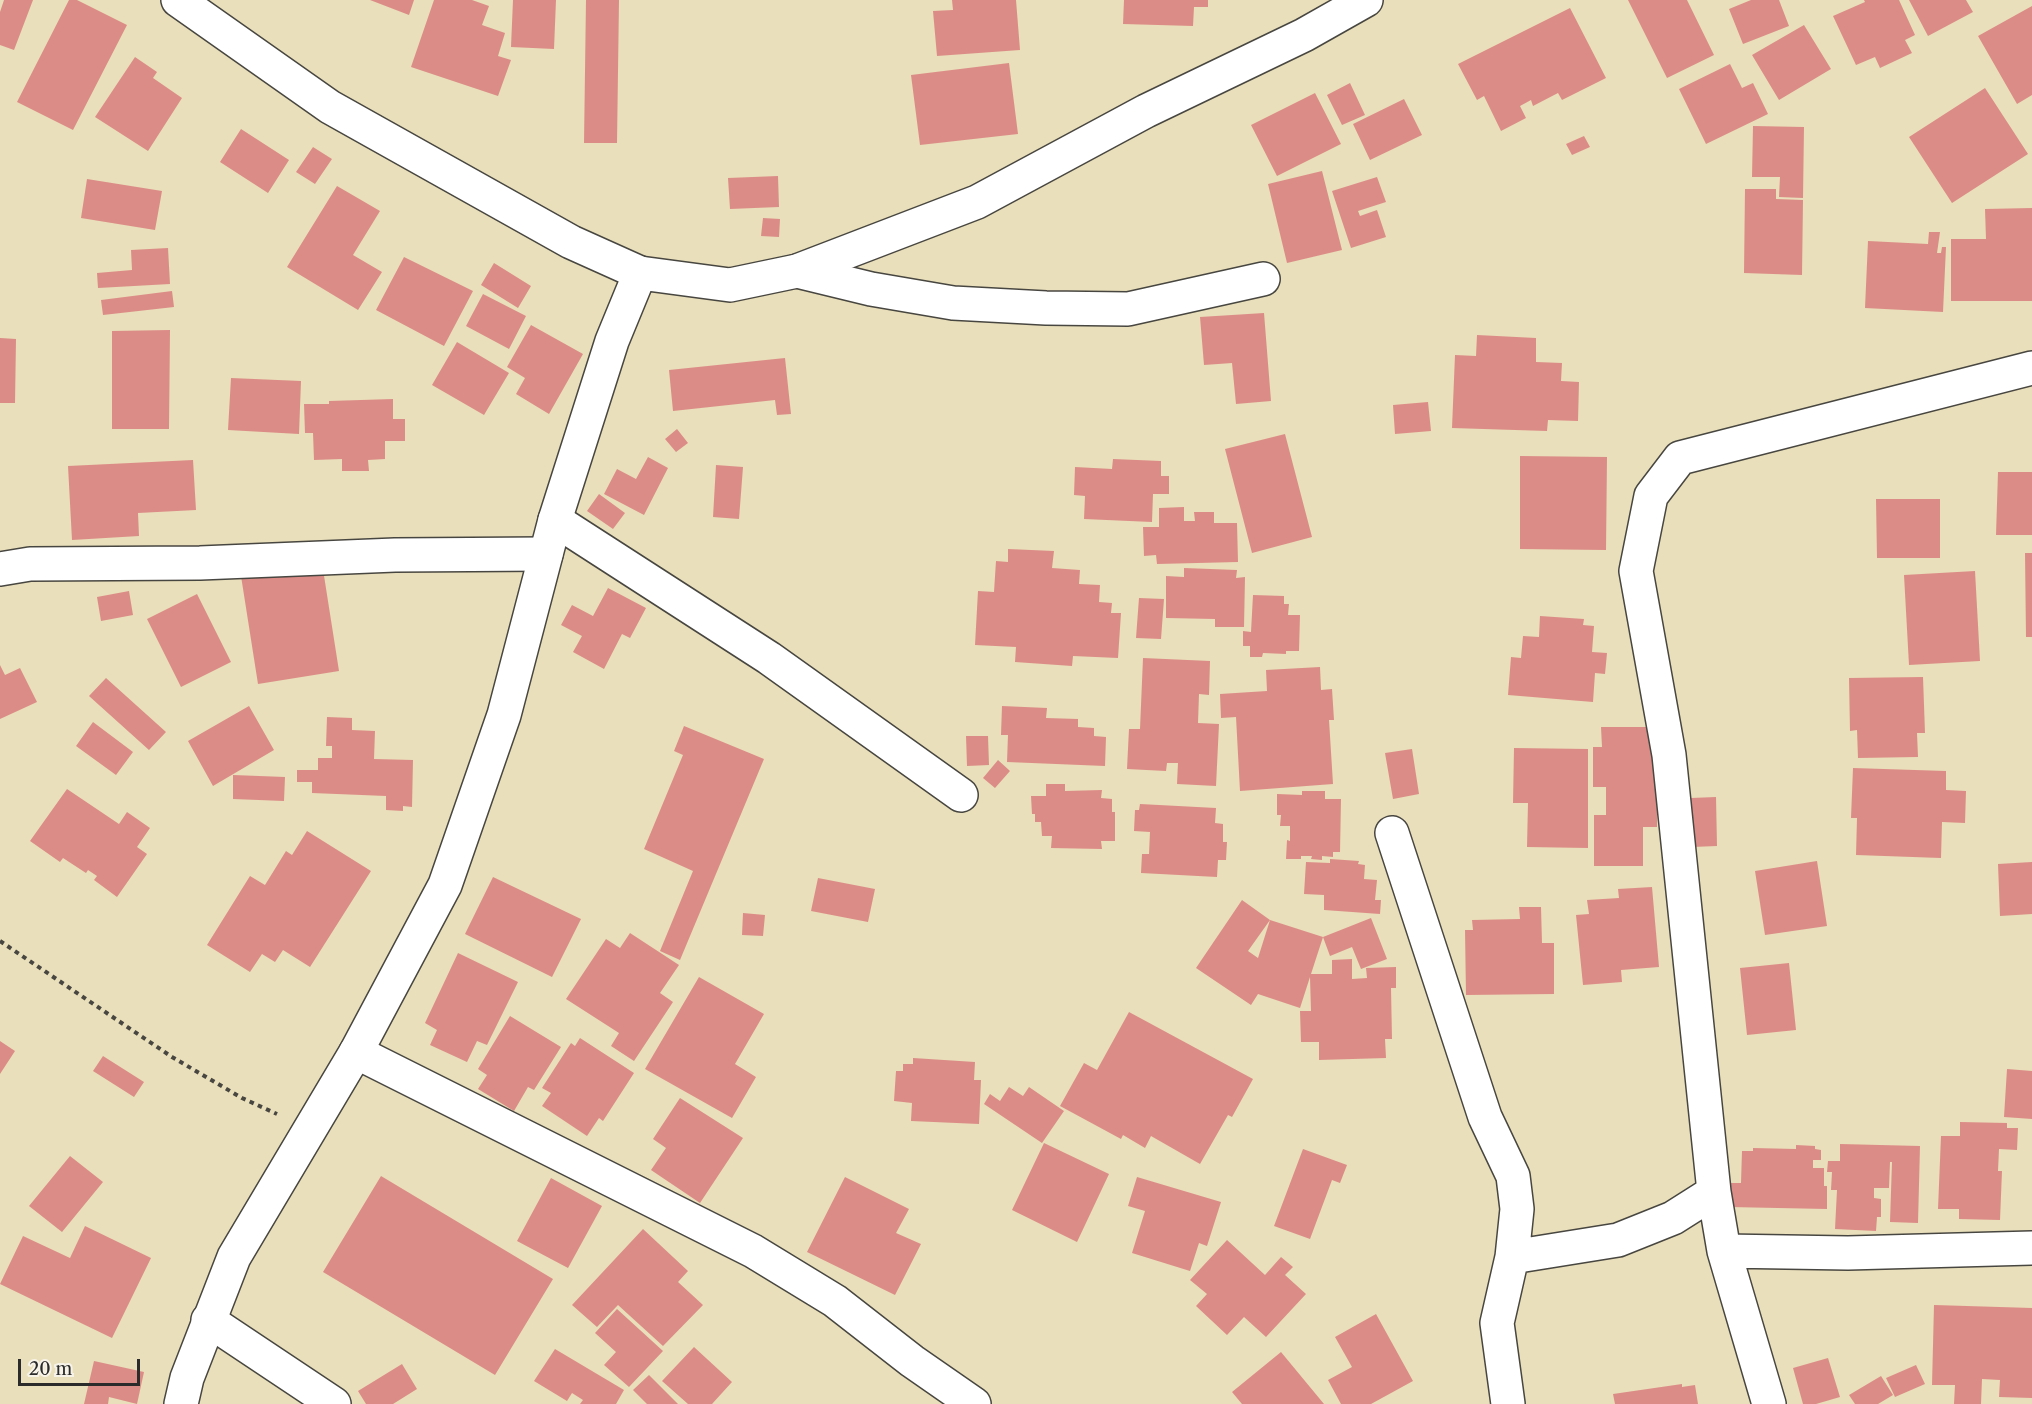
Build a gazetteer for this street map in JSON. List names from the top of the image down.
{
  "scale_bar": "20 m"
}
